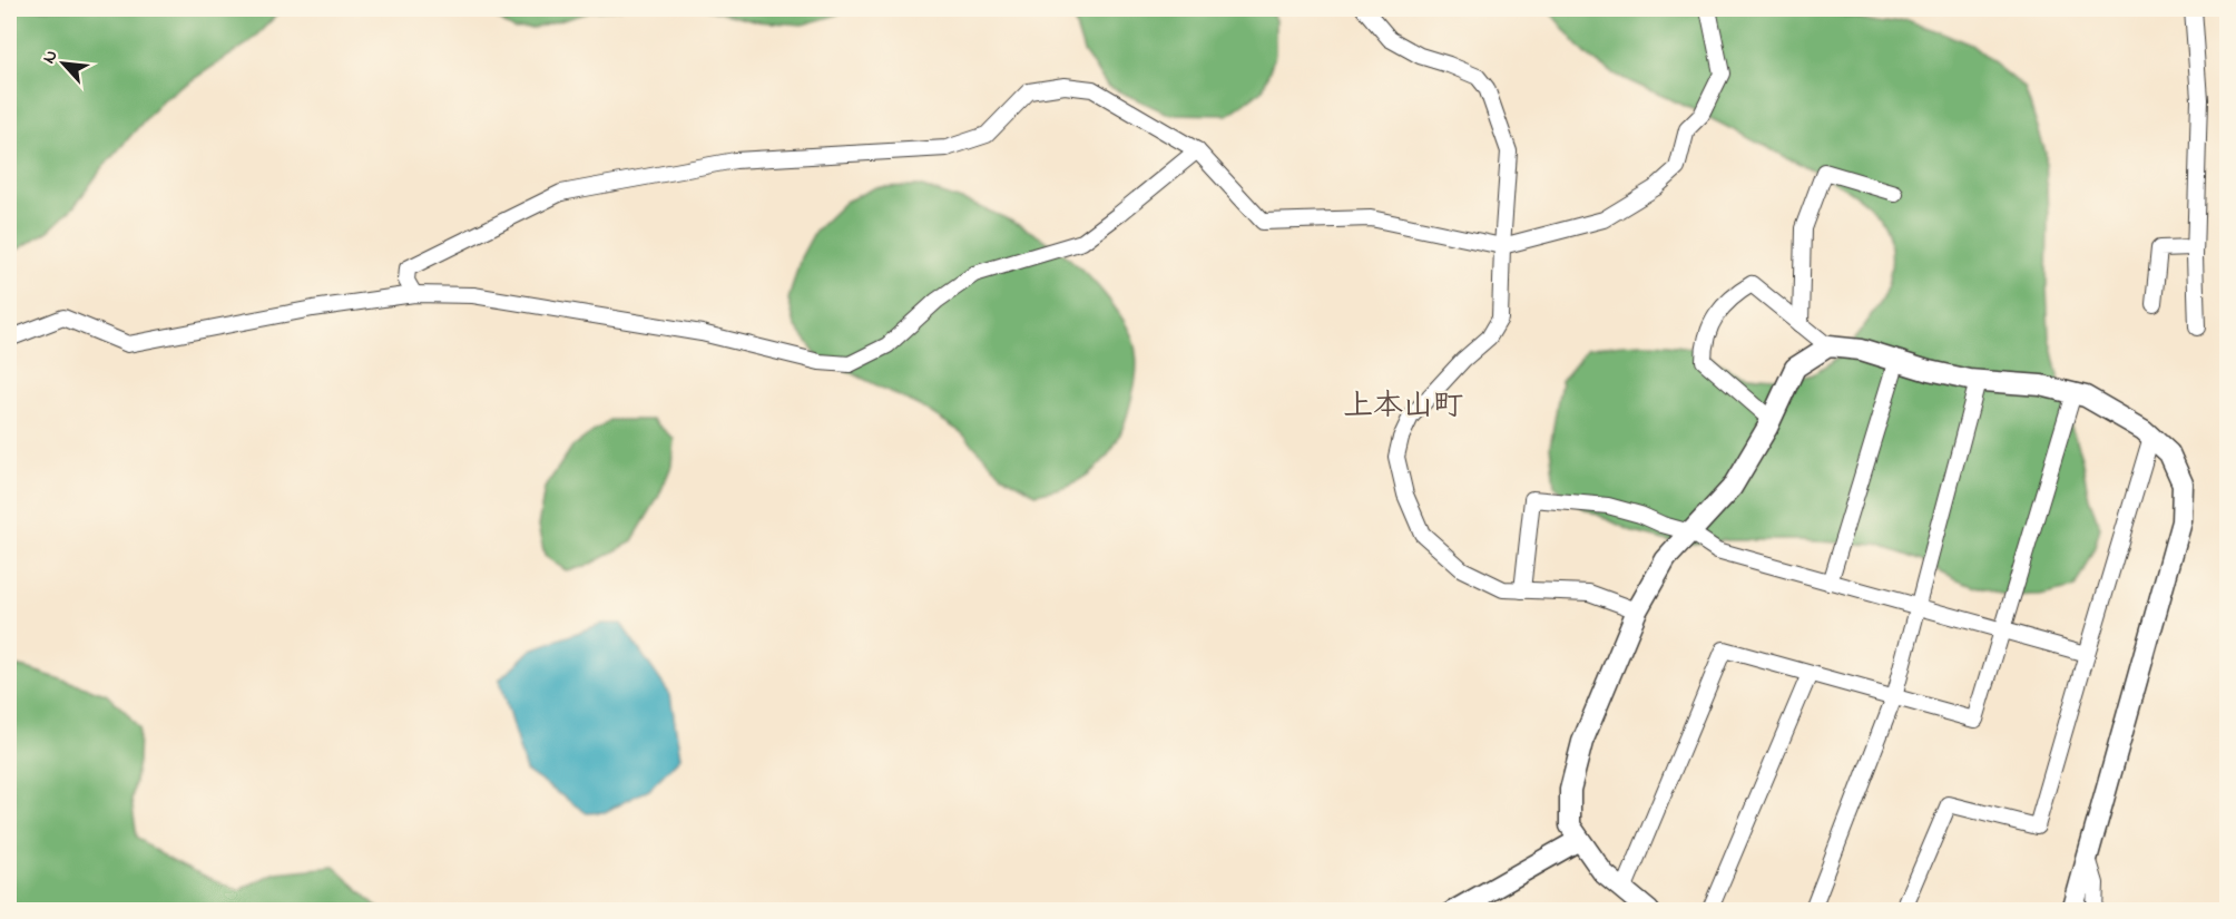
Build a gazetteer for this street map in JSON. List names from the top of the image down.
{
  "districts": ["上本山町"],
  "north": "top left"
}
